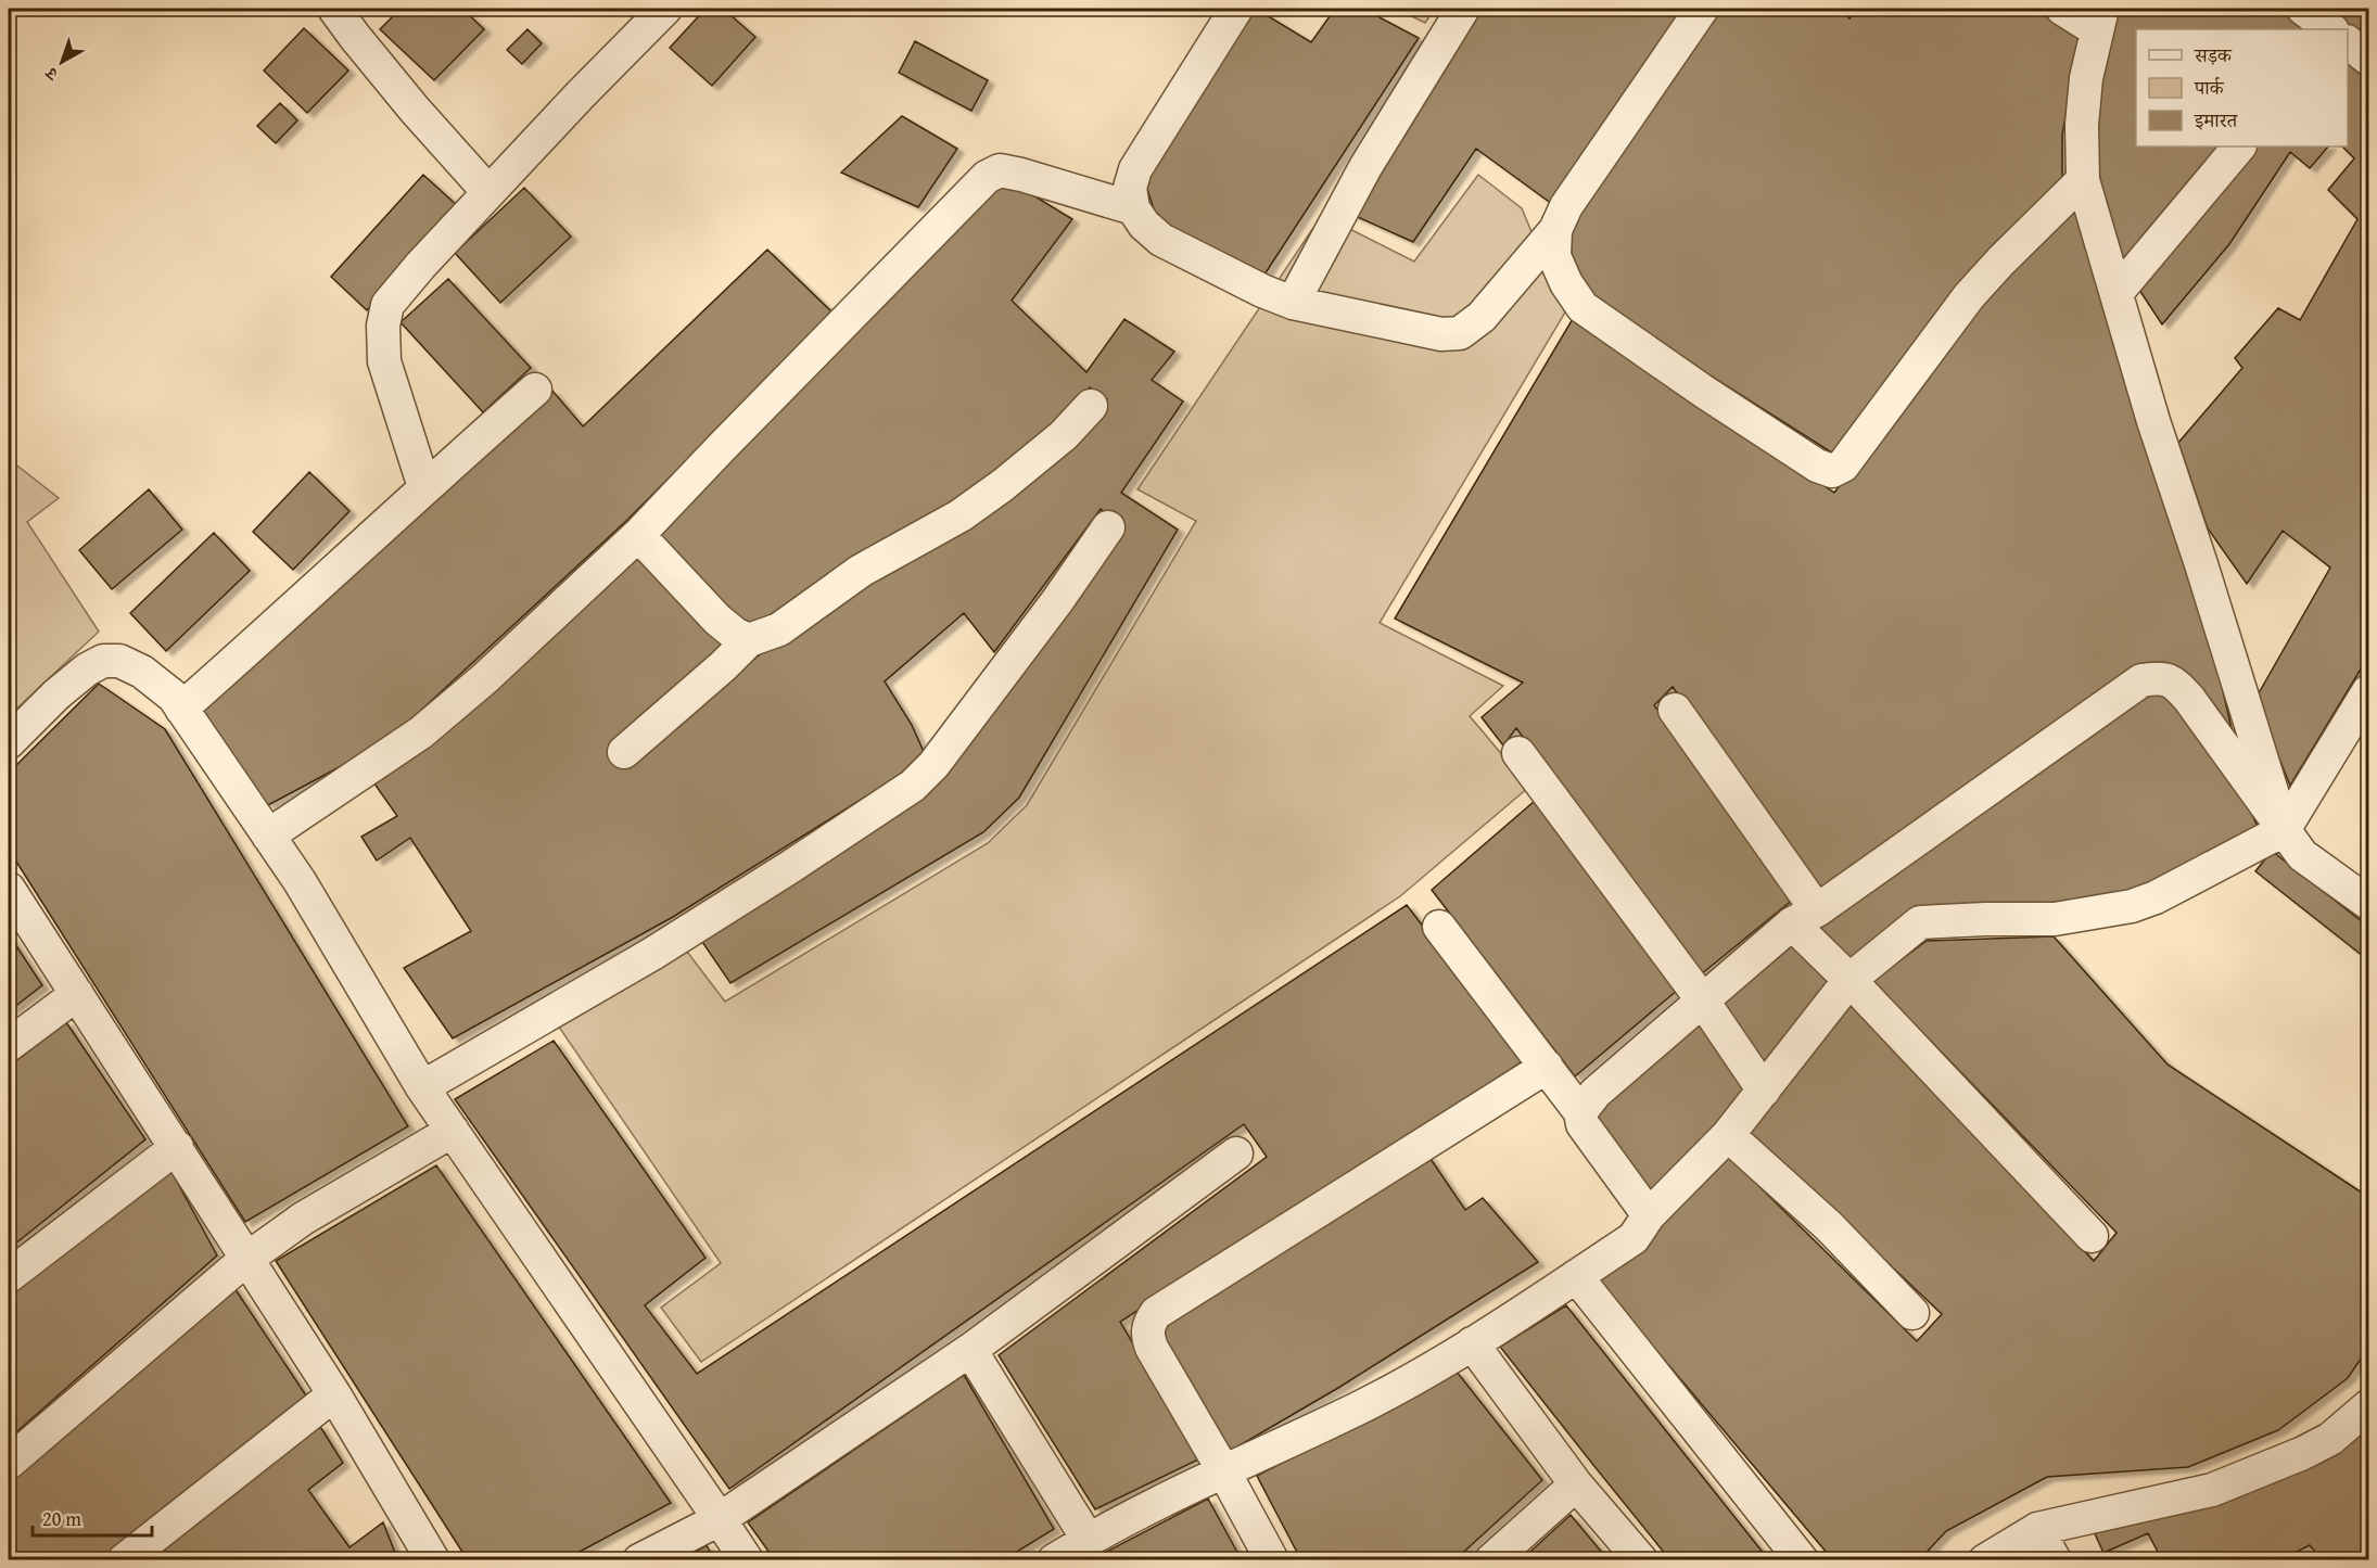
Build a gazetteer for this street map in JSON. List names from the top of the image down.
{
  "legend": ["सड़क", "पार्क", "इमारत"],
  "scale_bar": "20 m",
  "north": "bottom left"
}
